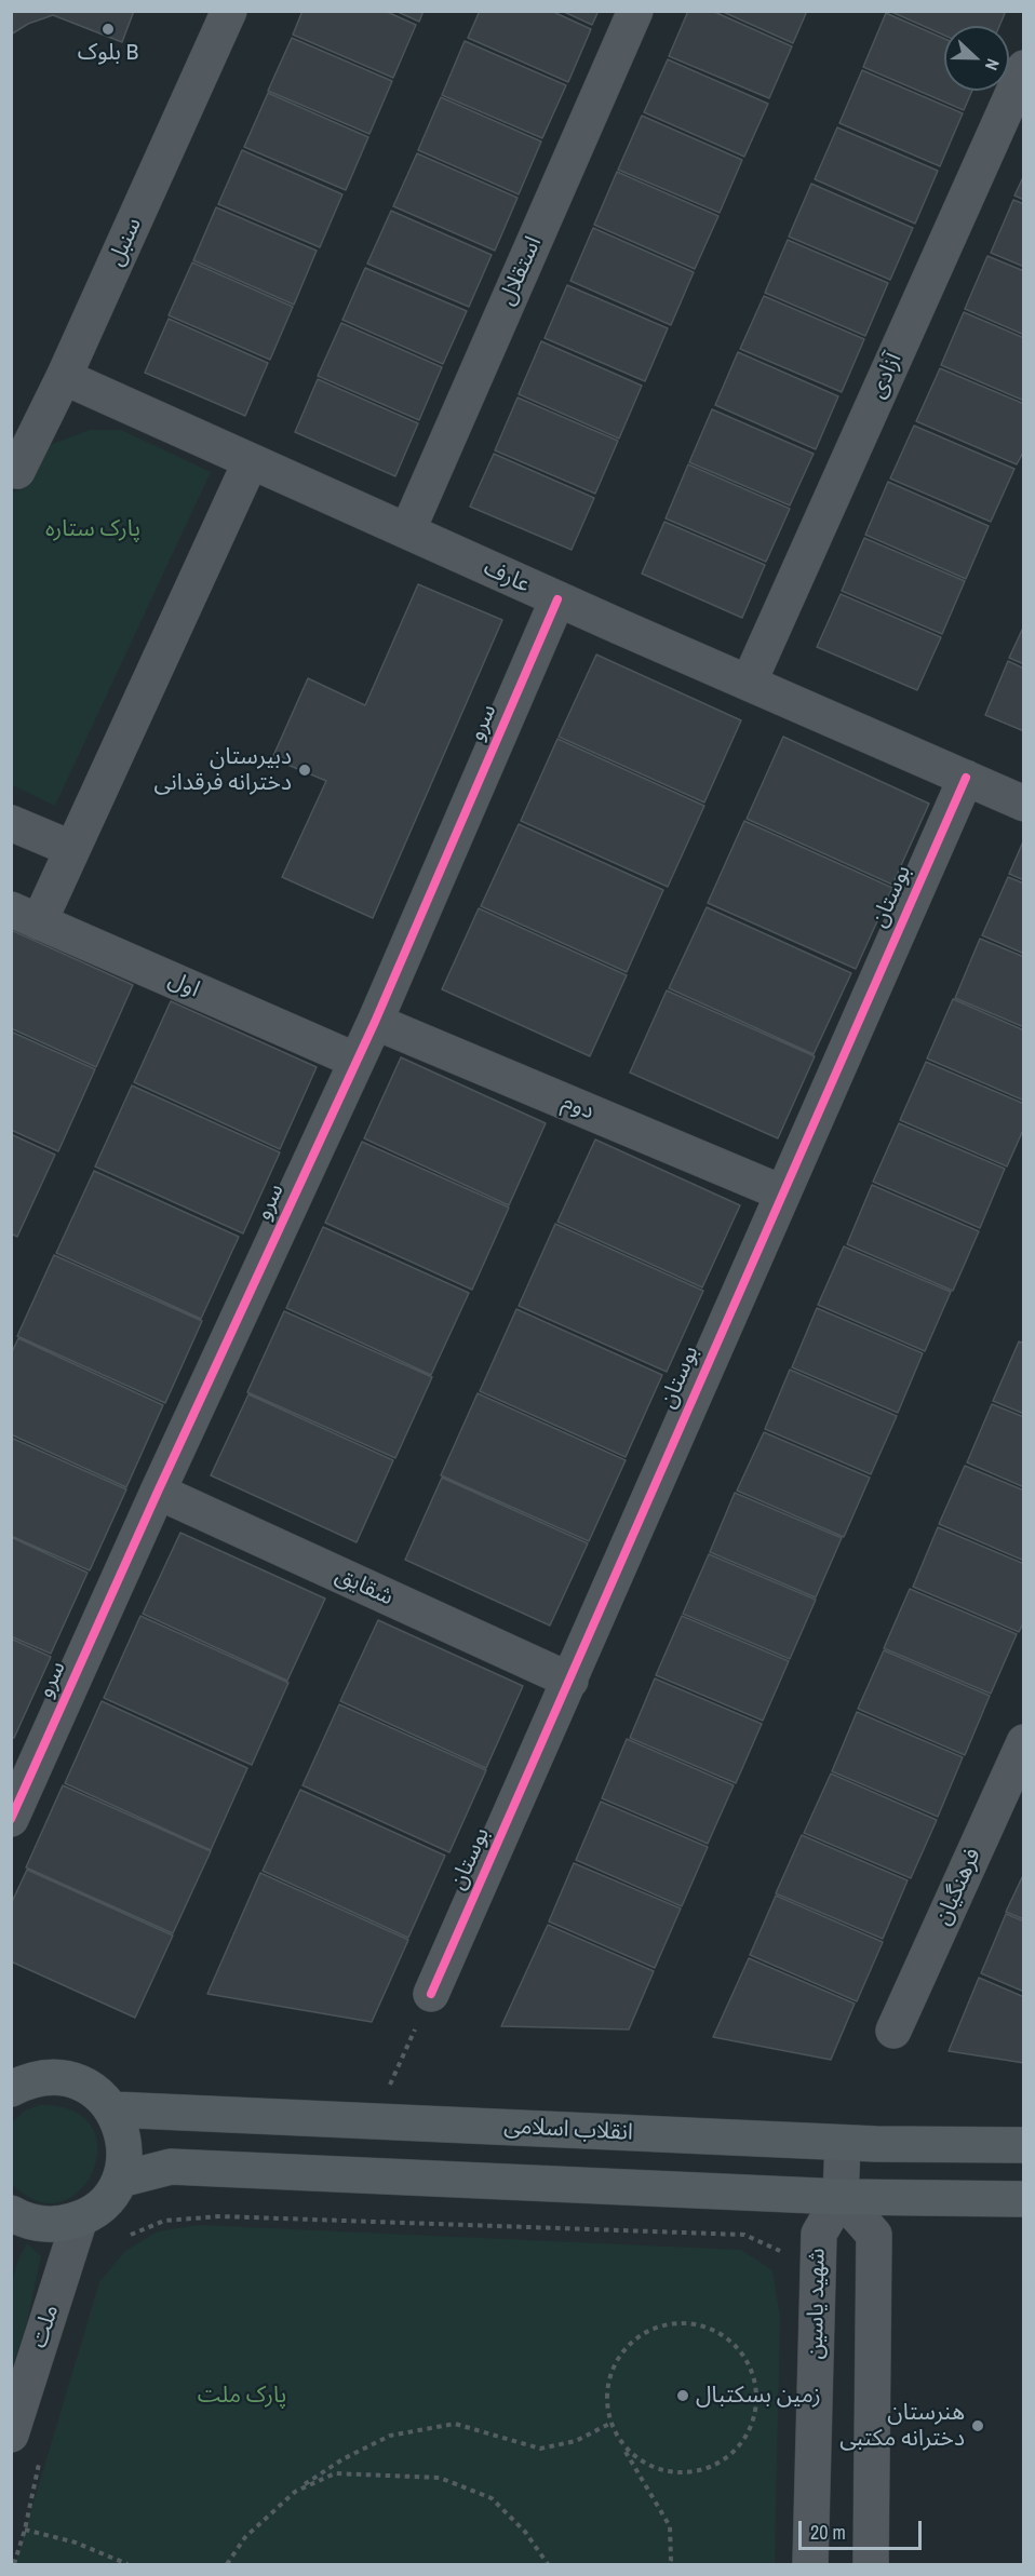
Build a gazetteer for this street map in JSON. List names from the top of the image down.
{
  "streets": {
    "main road": ["انقلاب اسلامی"],
    "street": [
      "سنبل",
      "استقلال",
      "آزادی",
      "عارف",
      "سرو",
      "بوستان",
      "اول",
      "دوم",
      "شقایق",
      "فرهنگیان",
      "شهید یاسین",
      "ملت"
    ]
  },
  "crossings": [
    ["سنبل", "عارف"],
    ["استقلال", "عارف"],
    ["آزادی", "عارف"],
    ["عارف", "سرو"],
    ["عارف", "بوستان"],
    ["سرو", "اول"],
    ["سرو", "دوم"],
    ["سرو", "شقایق"],
    ["بوستان", "دوم"],
    ["بوستان", "شقایق"]
  ],
  "parks": ["پارک ستاره", "پارک ملت"],
  "places": [
    "بلوک B",
    "دبیرستان دخترانه فرقدانی",
    "زمین بسکتبال",
    "هنرستان دخترانه مکتبی"
  ],
  "scale_bar": "20 m",
  "north": "right"
}
